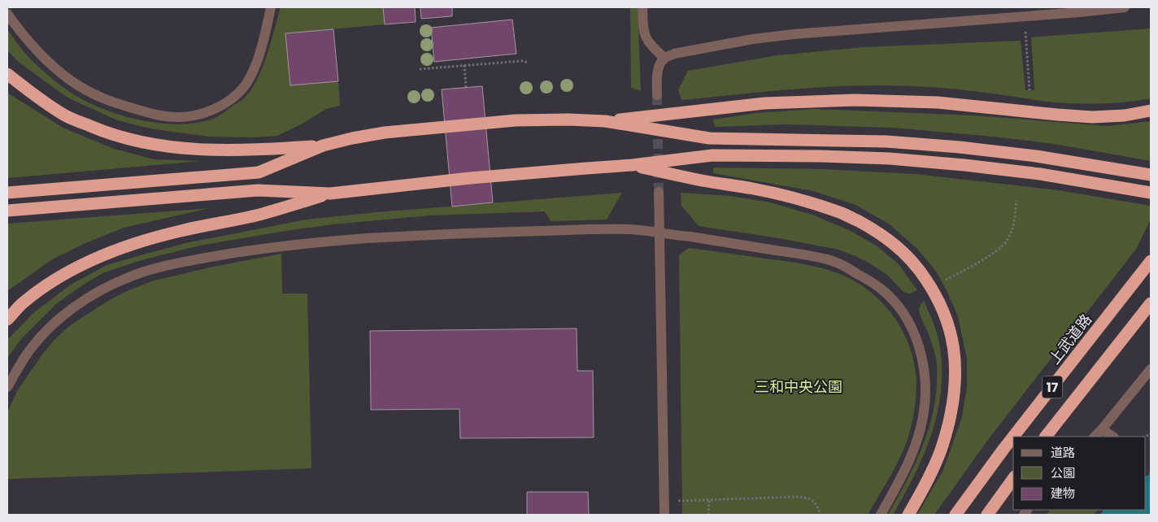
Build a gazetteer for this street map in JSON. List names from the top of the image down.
{
  "streets": {
    "highway": ["上武道路", "17"]
  },
  "parks": ["三和中央公園"],
  "legend": ["道路", "公園", "建物"]
}
